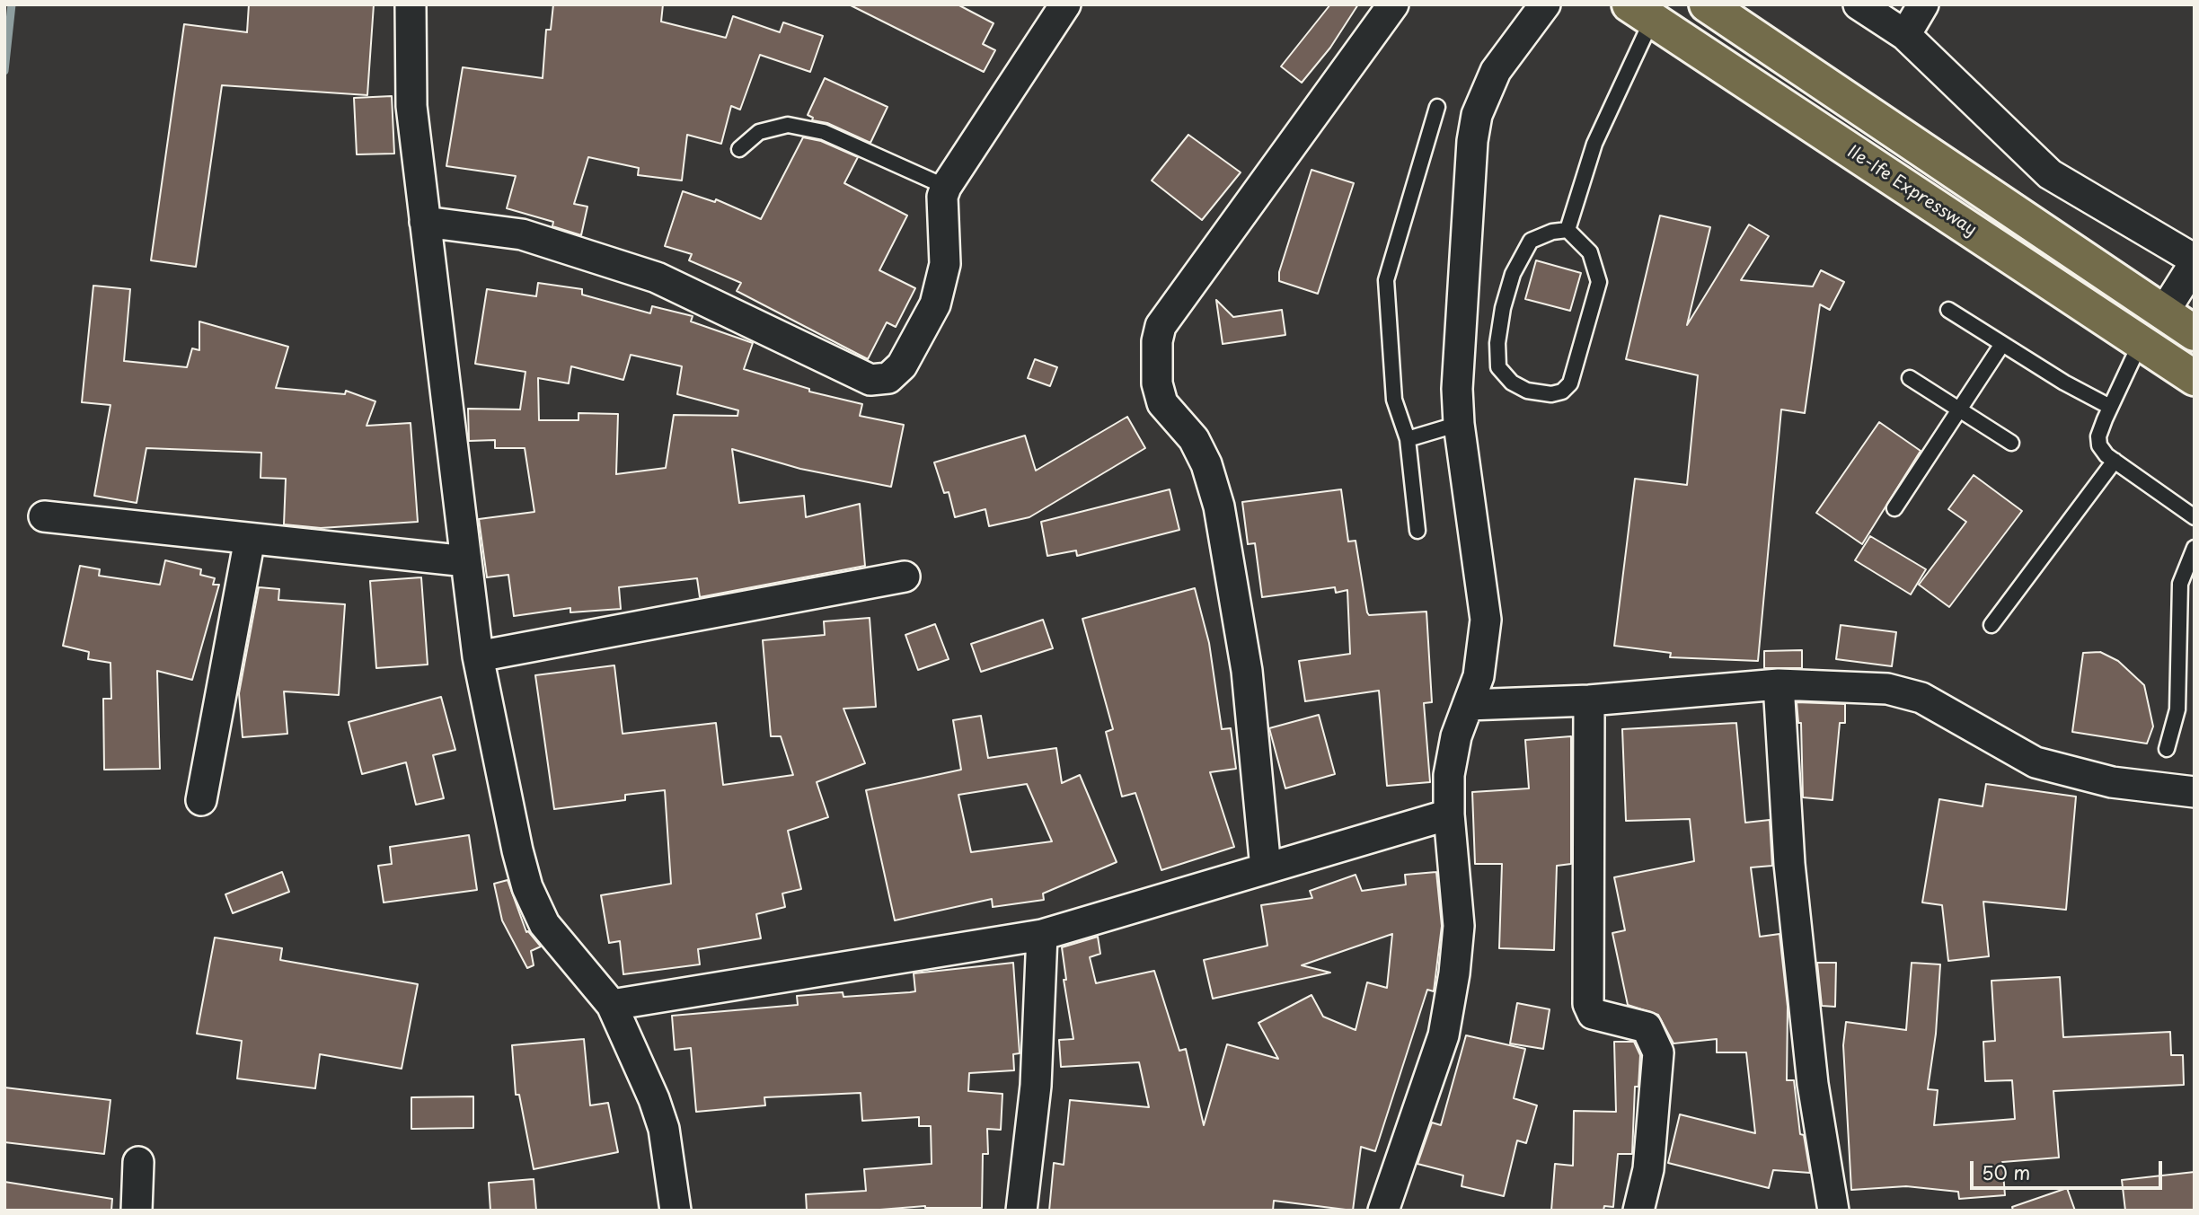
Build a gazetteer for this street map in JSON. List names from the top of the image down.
{
  "streets": {
    "highway": ["Ile-Ife Expressway"]
  },
  "scale_bar": "50 m"
}
